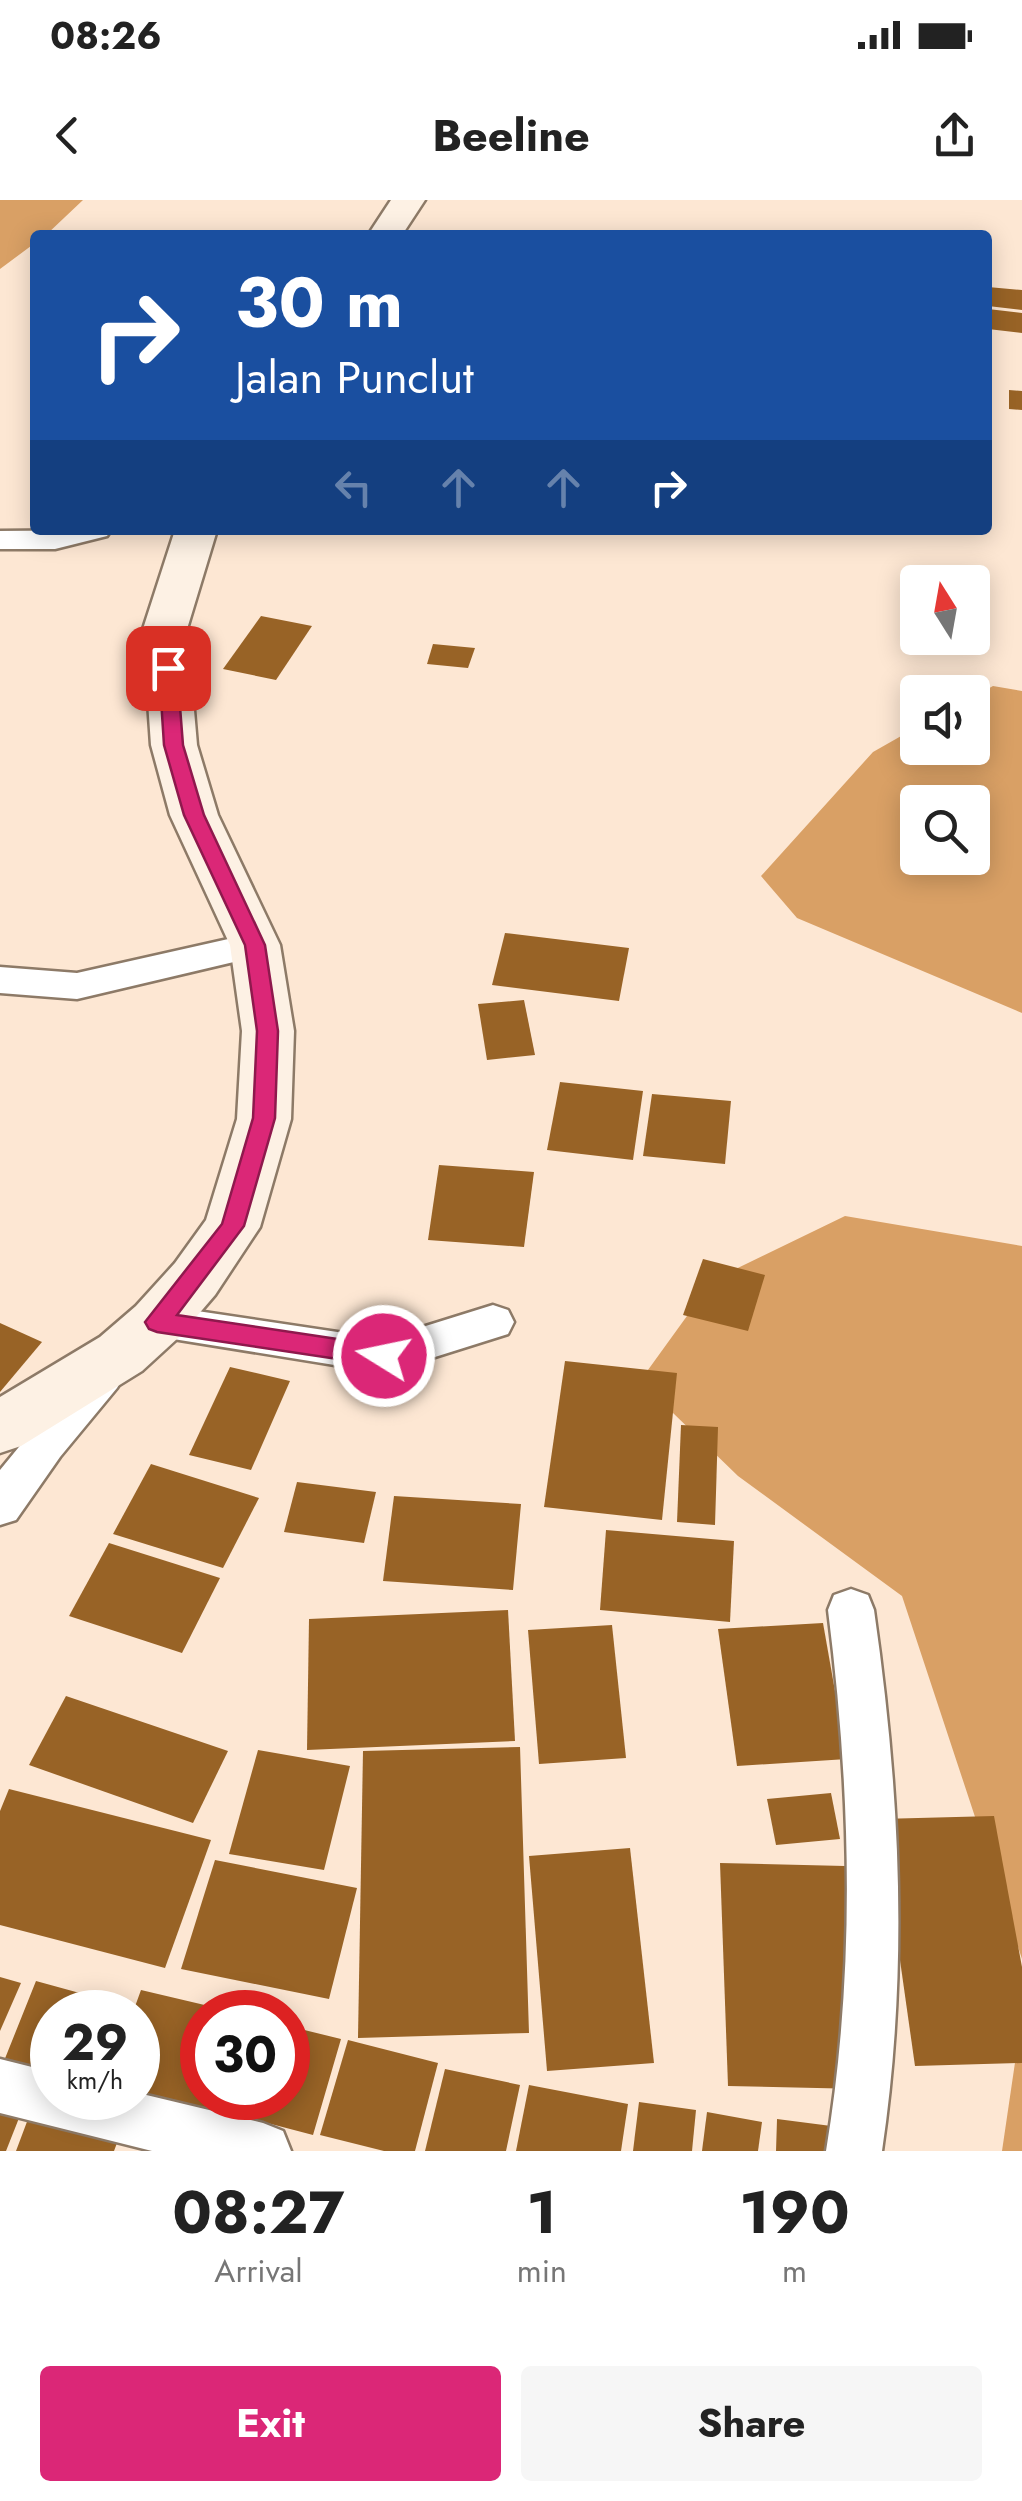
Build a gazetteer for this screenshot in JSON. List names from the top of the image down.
{
  "north": "top",
  "page": {
    "status": "08:26",
    "header": "Beeline",
    "turn": ["30 m", "Jalan Punclut"],
    "speed": "29 km/h",
    "limit": "30",
    "eta": [
      "08:27",
      "Arrival",
      "1",
      "min",
      "190",
      "m"
    ],
    "buttons": ["Exit", "Share"]
  }
}
